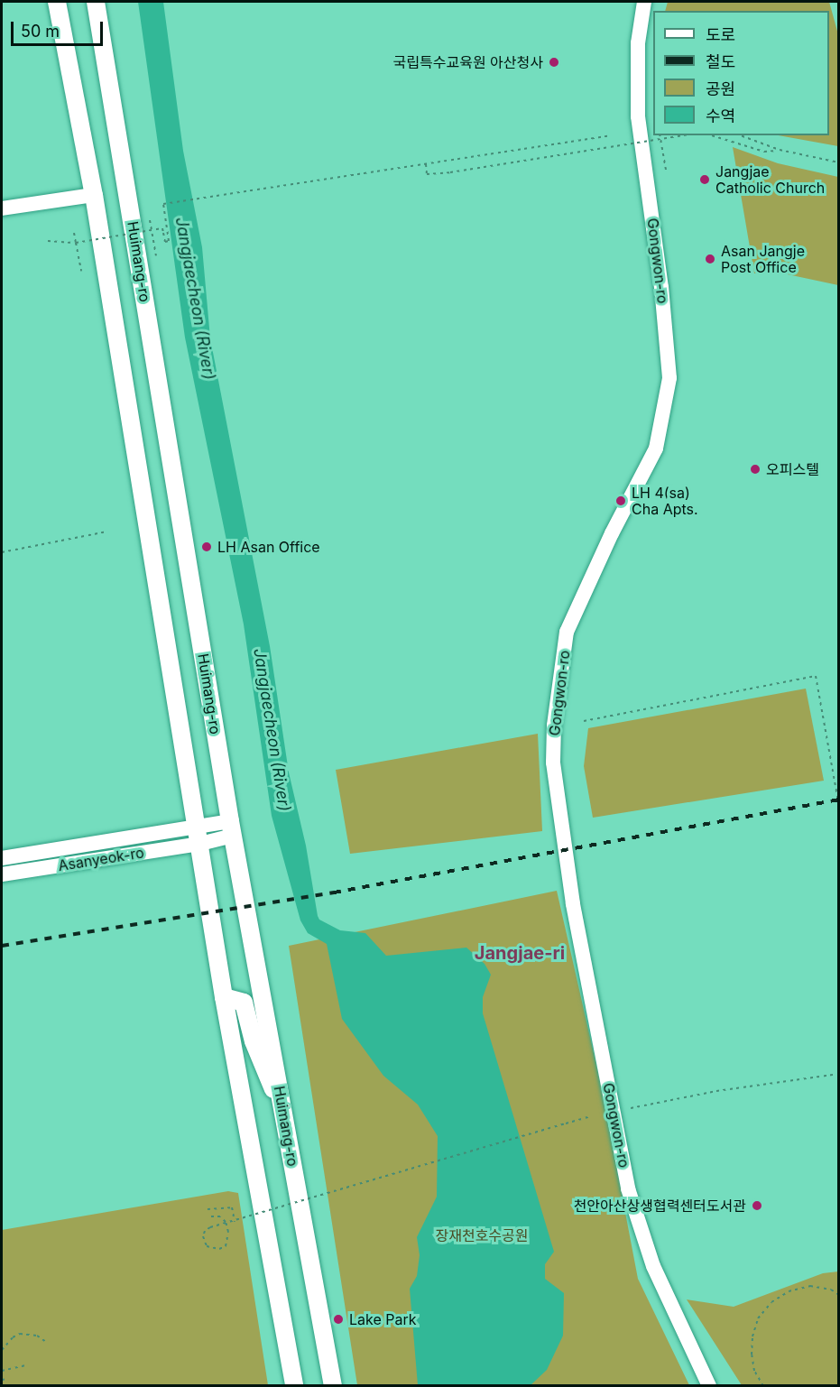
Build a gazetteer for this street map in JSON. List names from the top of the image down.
{
  "streets": {
    "main road": ["Huimang-ro"],
    "street": ["Gongwon-ro", "Asanyeok-ro"]
  },
  "districts": ["Jangjae-ri"],
  "water": ["Jangjaecheon (River)"],
  "parks": ["장재천호수공원"],
  "places": [
    "국립특수교육원 아산청사",
    "Jangjae Catholic Church",
    "Asan Jangje Post Office",
    "오피스텔",
    "LH 4(sa) Cha Apts.",
    "LH Asan Office",
    "천안아산상생협력센터도서관",
    "Lake Park"
  ],
  "legend": [
    "도로",
    "철도",
    "공원",
    "수역"
  ],
  "scale_bar": "50 m"
}
